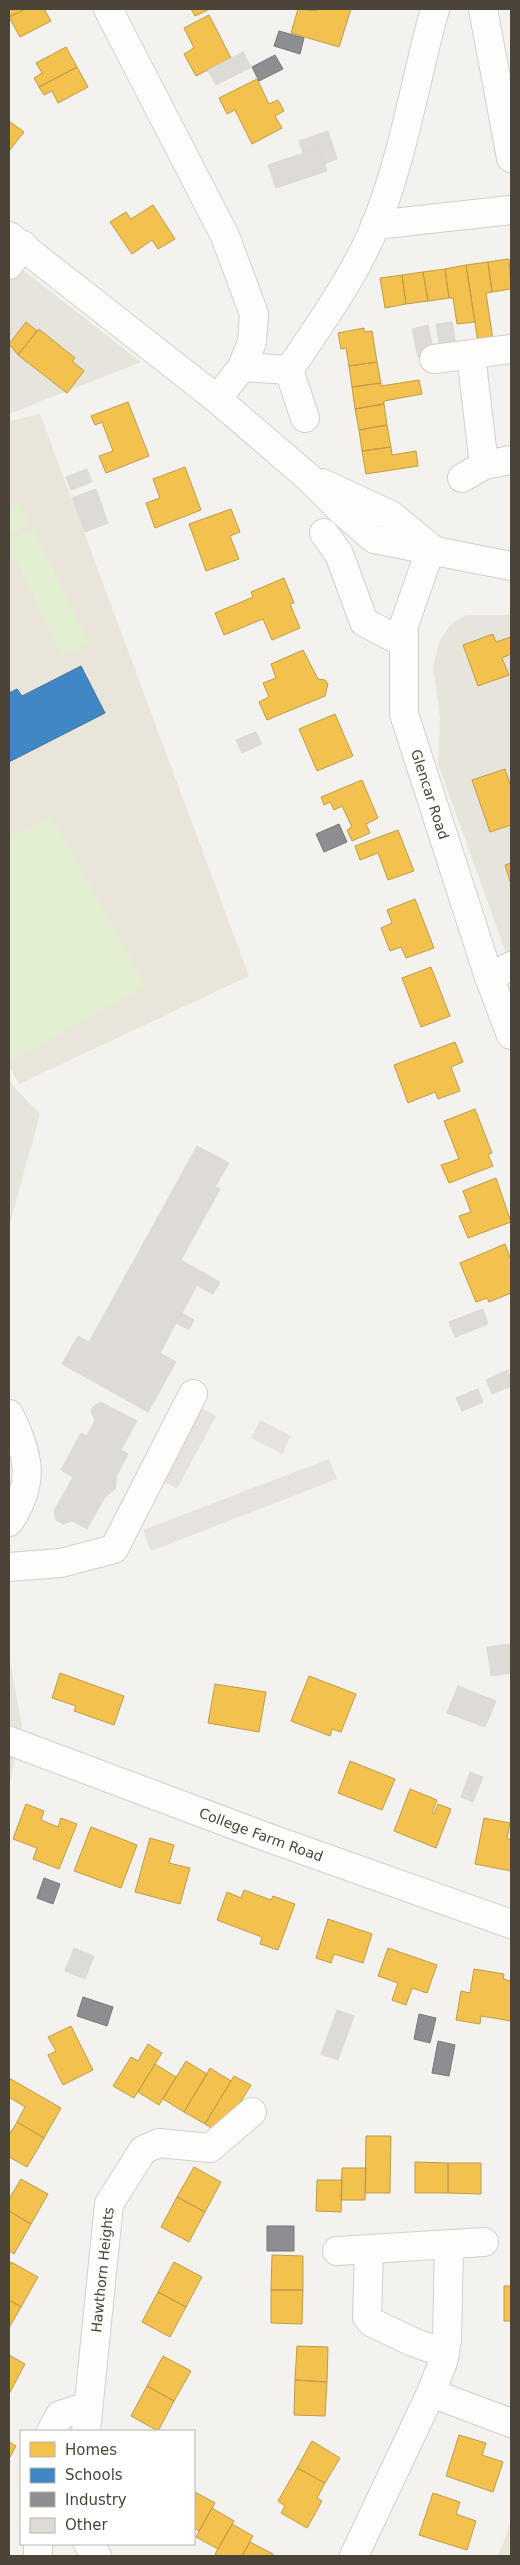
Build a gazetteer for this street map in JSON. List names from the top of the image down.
{
  "streets": {
    "street": ["Glencar Road", "College Farm Road", "Hawthorn Heights"]
  },
  "legend": [
    "Homes",
    "Schools",
    "Industry",
    "Other"
  ]
}
